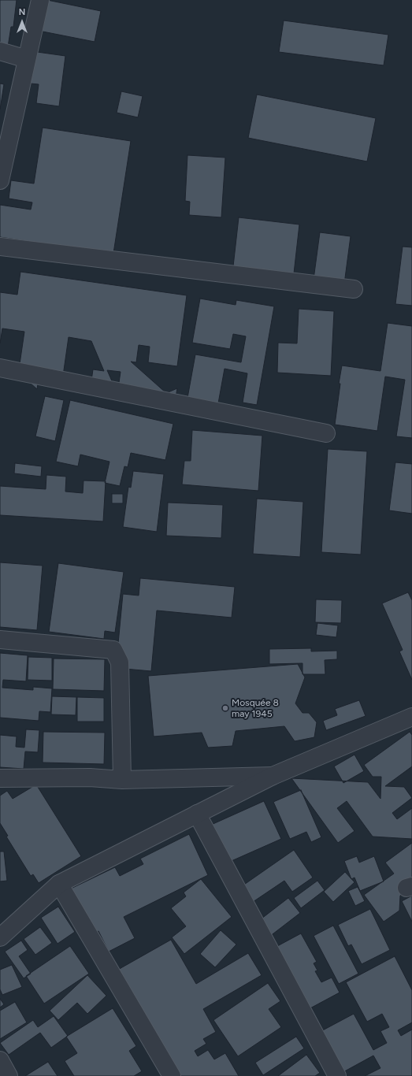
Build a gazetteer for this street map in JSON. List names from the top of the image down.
{
  "places": ["Mosquée 8 may 1945"],
  "north": "top"
}
